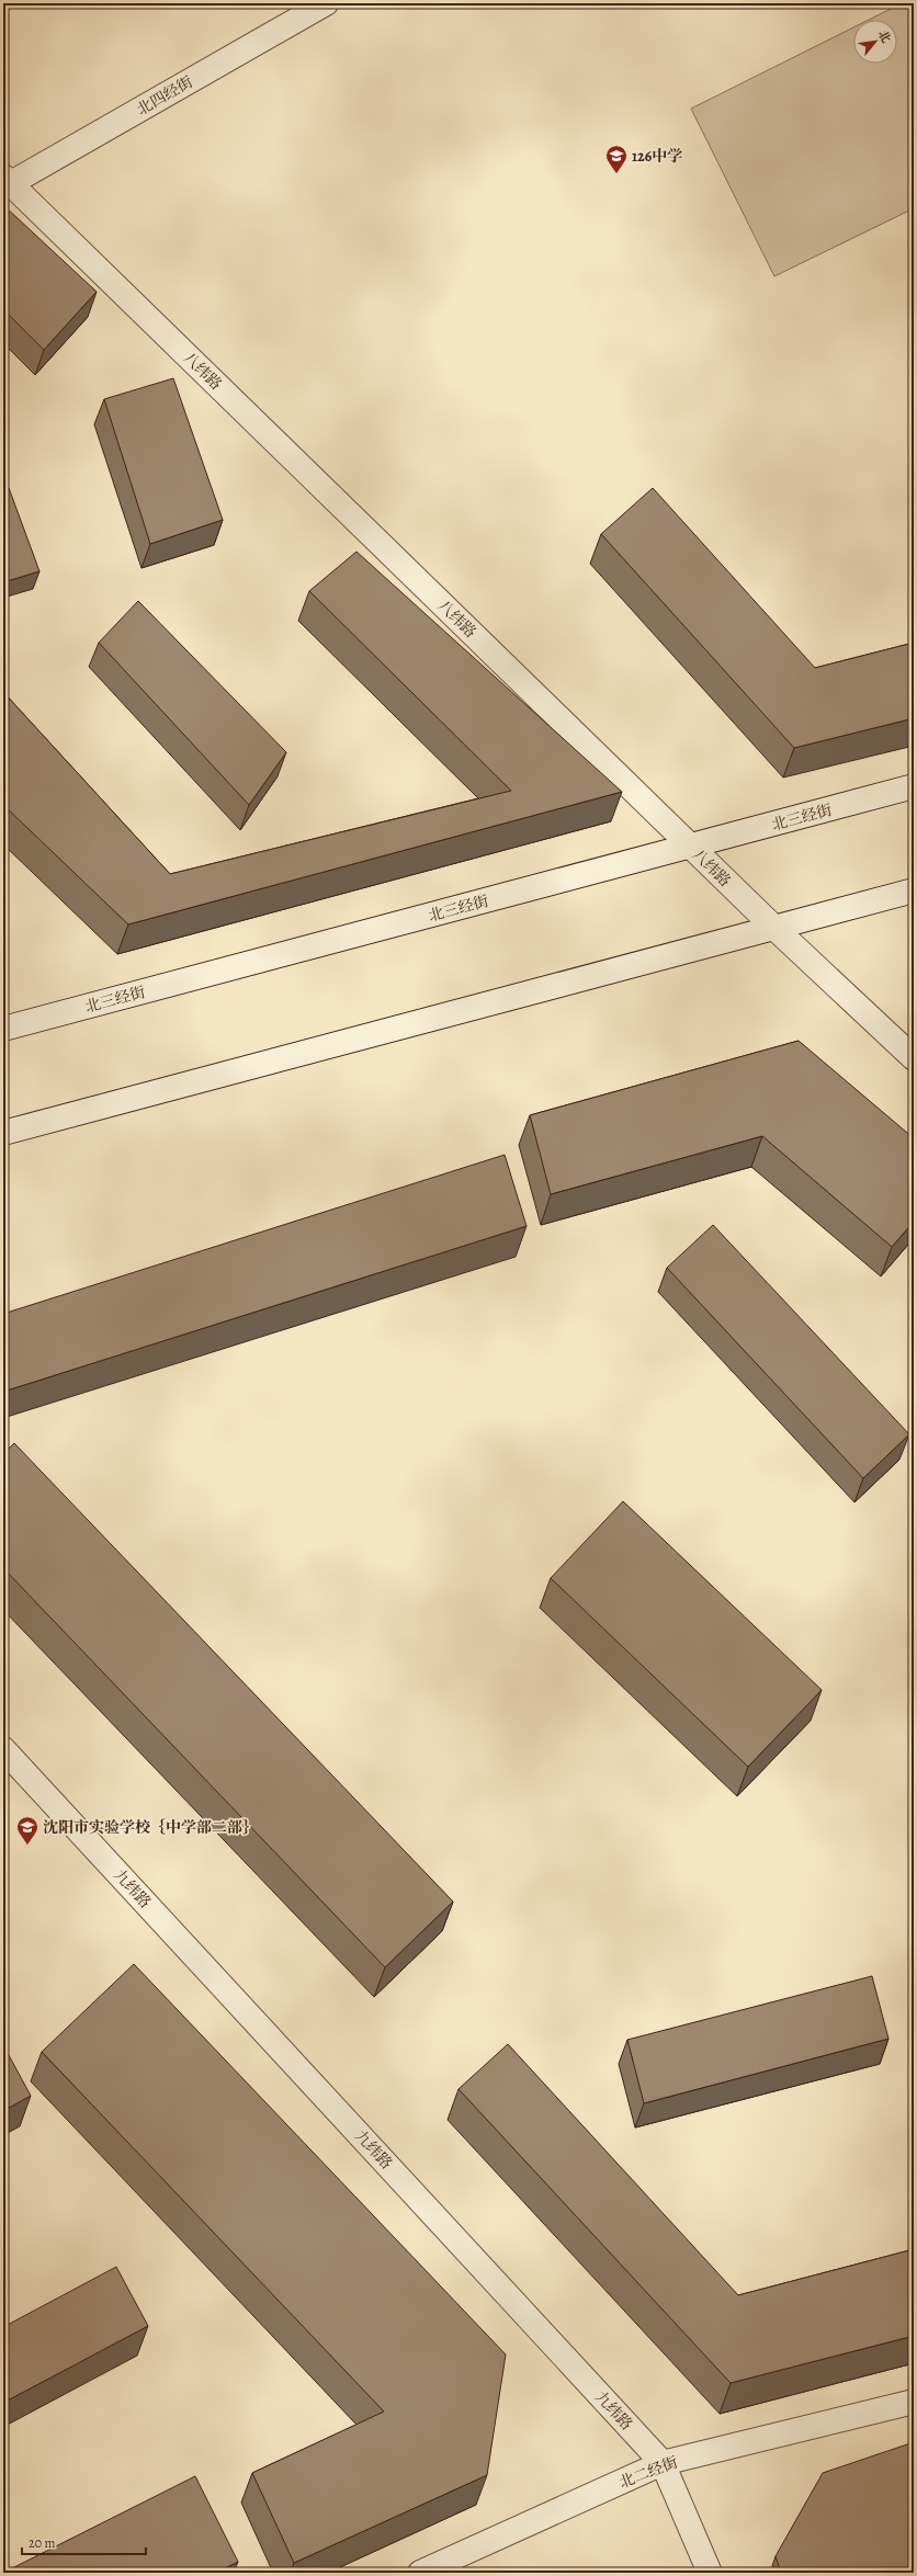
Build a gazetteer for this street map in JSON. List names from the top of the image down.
{
  "streets": {
    "street": [
      "北四经街",
      "八纬路",
      "北三经街",
      "九纬路",
      "北二经街"
    ]
  },
  "crossings": [
    ["北四经街", "八纬路"],
    ["八纬路", "北三经街"],
    ["九纬路", "北二经街"]
  ],
  "places": {
    "school or university": ["126中学", "沈阳市实验学校｛中学部二部｝"]
  },
  "scale_bar": "20 m",
  "north": "top right"
}
